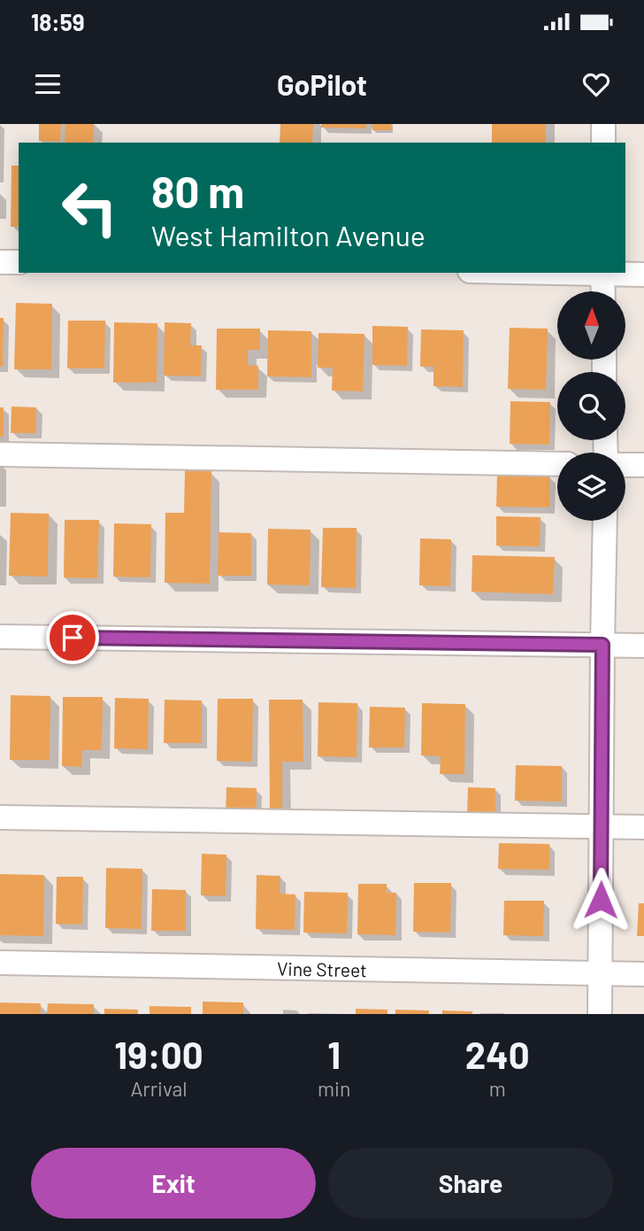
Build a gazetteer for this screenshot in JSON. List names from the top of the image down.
{
  "streets": {
    "street": ["Vine Street"]
  },
  "north": "top",
  "page": {
    "status": "18:59",
    "header": "GoPilot",
    "turn": ["80 m", "West Hamilton Avenue"],
    "eta": [
      "19:00",
      "Arrival",
      "1",
      "min",
      "240",
      "m"
    ],
    "buttons": ["Exit", "Share"]
  }
}
